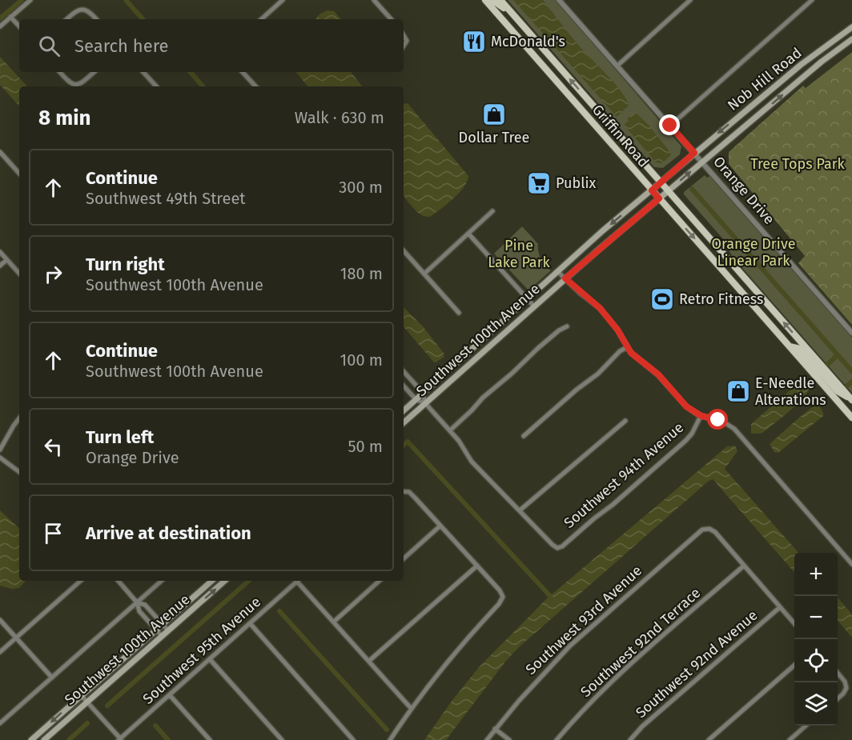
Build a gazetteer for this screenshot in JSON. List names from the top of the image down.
{
  "streets": {
    "main road": ["Nob Hill Road", "Griffin Road", "Southwest 100th Avenue"],
    "street": [
      "Orange Drive",
      "Southwest 94th Avenue",
      "Southwest 93rd Avenue",
      "Southwest 92nd Terrace",
      "Southwest 95th Avenue",
      "Southwest 92nd Avenue"
    ]
  },
  "crossings": [
    ["Nob Hill Road", "Orange Drive"],
    ["Nob Hill Road", "Southwest 100th Avenue"],
    ["Griffin Road", "Southwest 100th Avenue"],
    ["Orange Drive", "Southwest 100th Avenue"],
    ["Southwest 93rd Avenue", "Southwest 92nd Terrace"]
  ],
  "parks": ["Tree Tops Park", "Orange Drive Linear Park", "Pine Lake Park"],
  "places": {
    "restaurant": ["McDonald's"],
    "shop": ["Dollar Tree", "E-Needle Alterations"],
    "supermarket": ["Publix"],
    "sports": ["Retro Fitness"]
  },
  "page": {
    "search": "Search here",
    "heading": ["8 min", "Walk · 630 m"],
    "list": [
      ["Continue", "Southwest 49th Street", "300 m"],
      ["Turn right", "Southwest 100th Avenue", "180 m"],
      ["Continue", "Southwest 100th Avenue", "100 m"],
      ["Turn left", "Orange Drive", "50 m"],
      "Arrive at destination"
    ],
    "map_buttons": ["+", "−"]
  }
}
